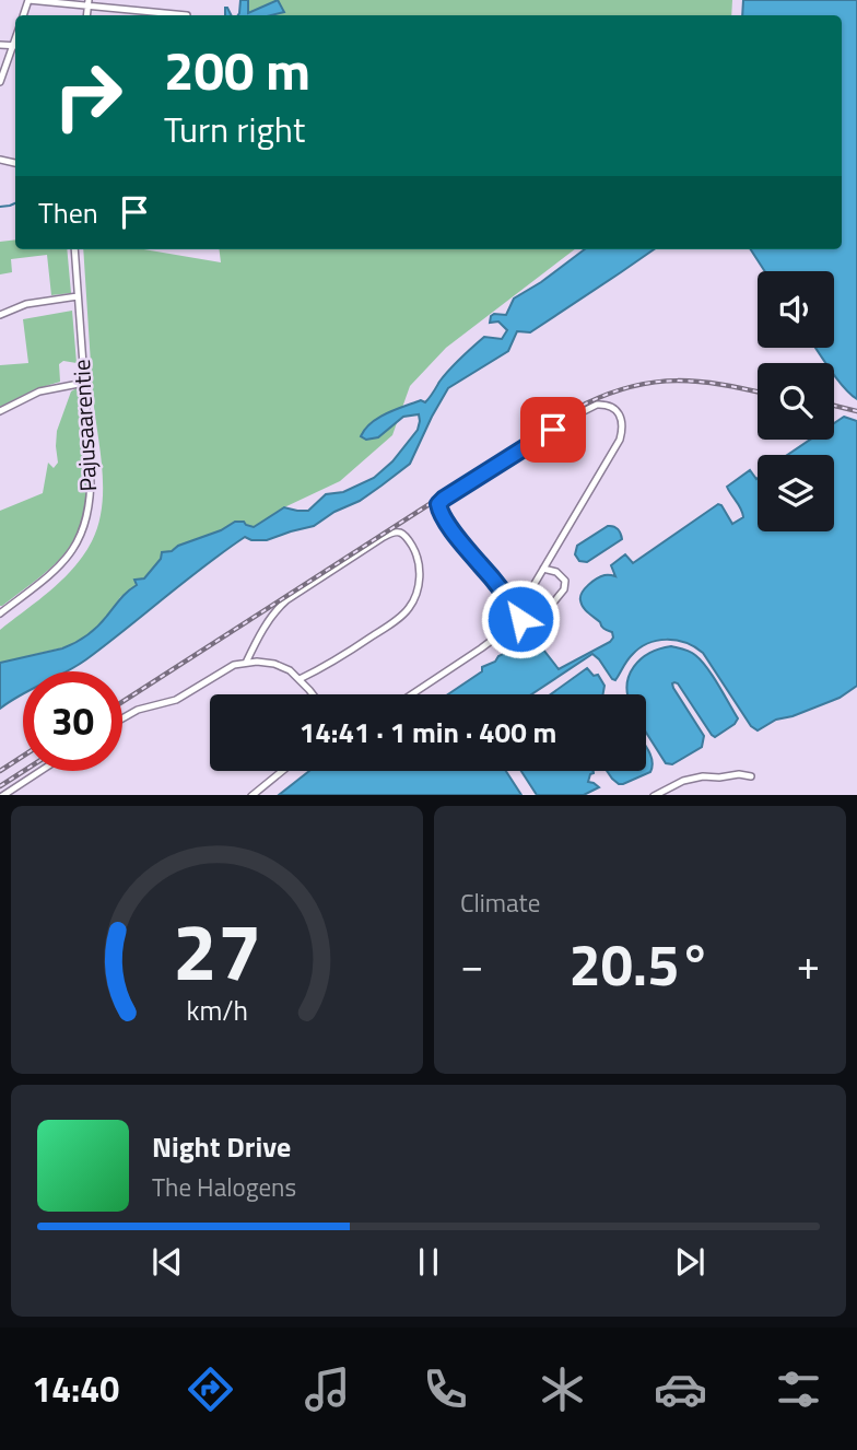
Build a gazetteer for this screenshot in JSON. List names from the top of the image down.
{
  "streets": {
    "street": ["Pajusaarentie"]
  },
  "page": {
    "turn": ["200 m", "Turn right"],
    "then": "Then",
    "limit": "30",
    "trip": "14:41 · 1 min · 400 m",
    "tile": "Climate",
    "heat": ["−", "20.5°", "+"],
    "song": ["Night Drive", "The Halogens"],
    "tabs": "14:40",
    "gauge": ["27", "km/h"]
  }
}
